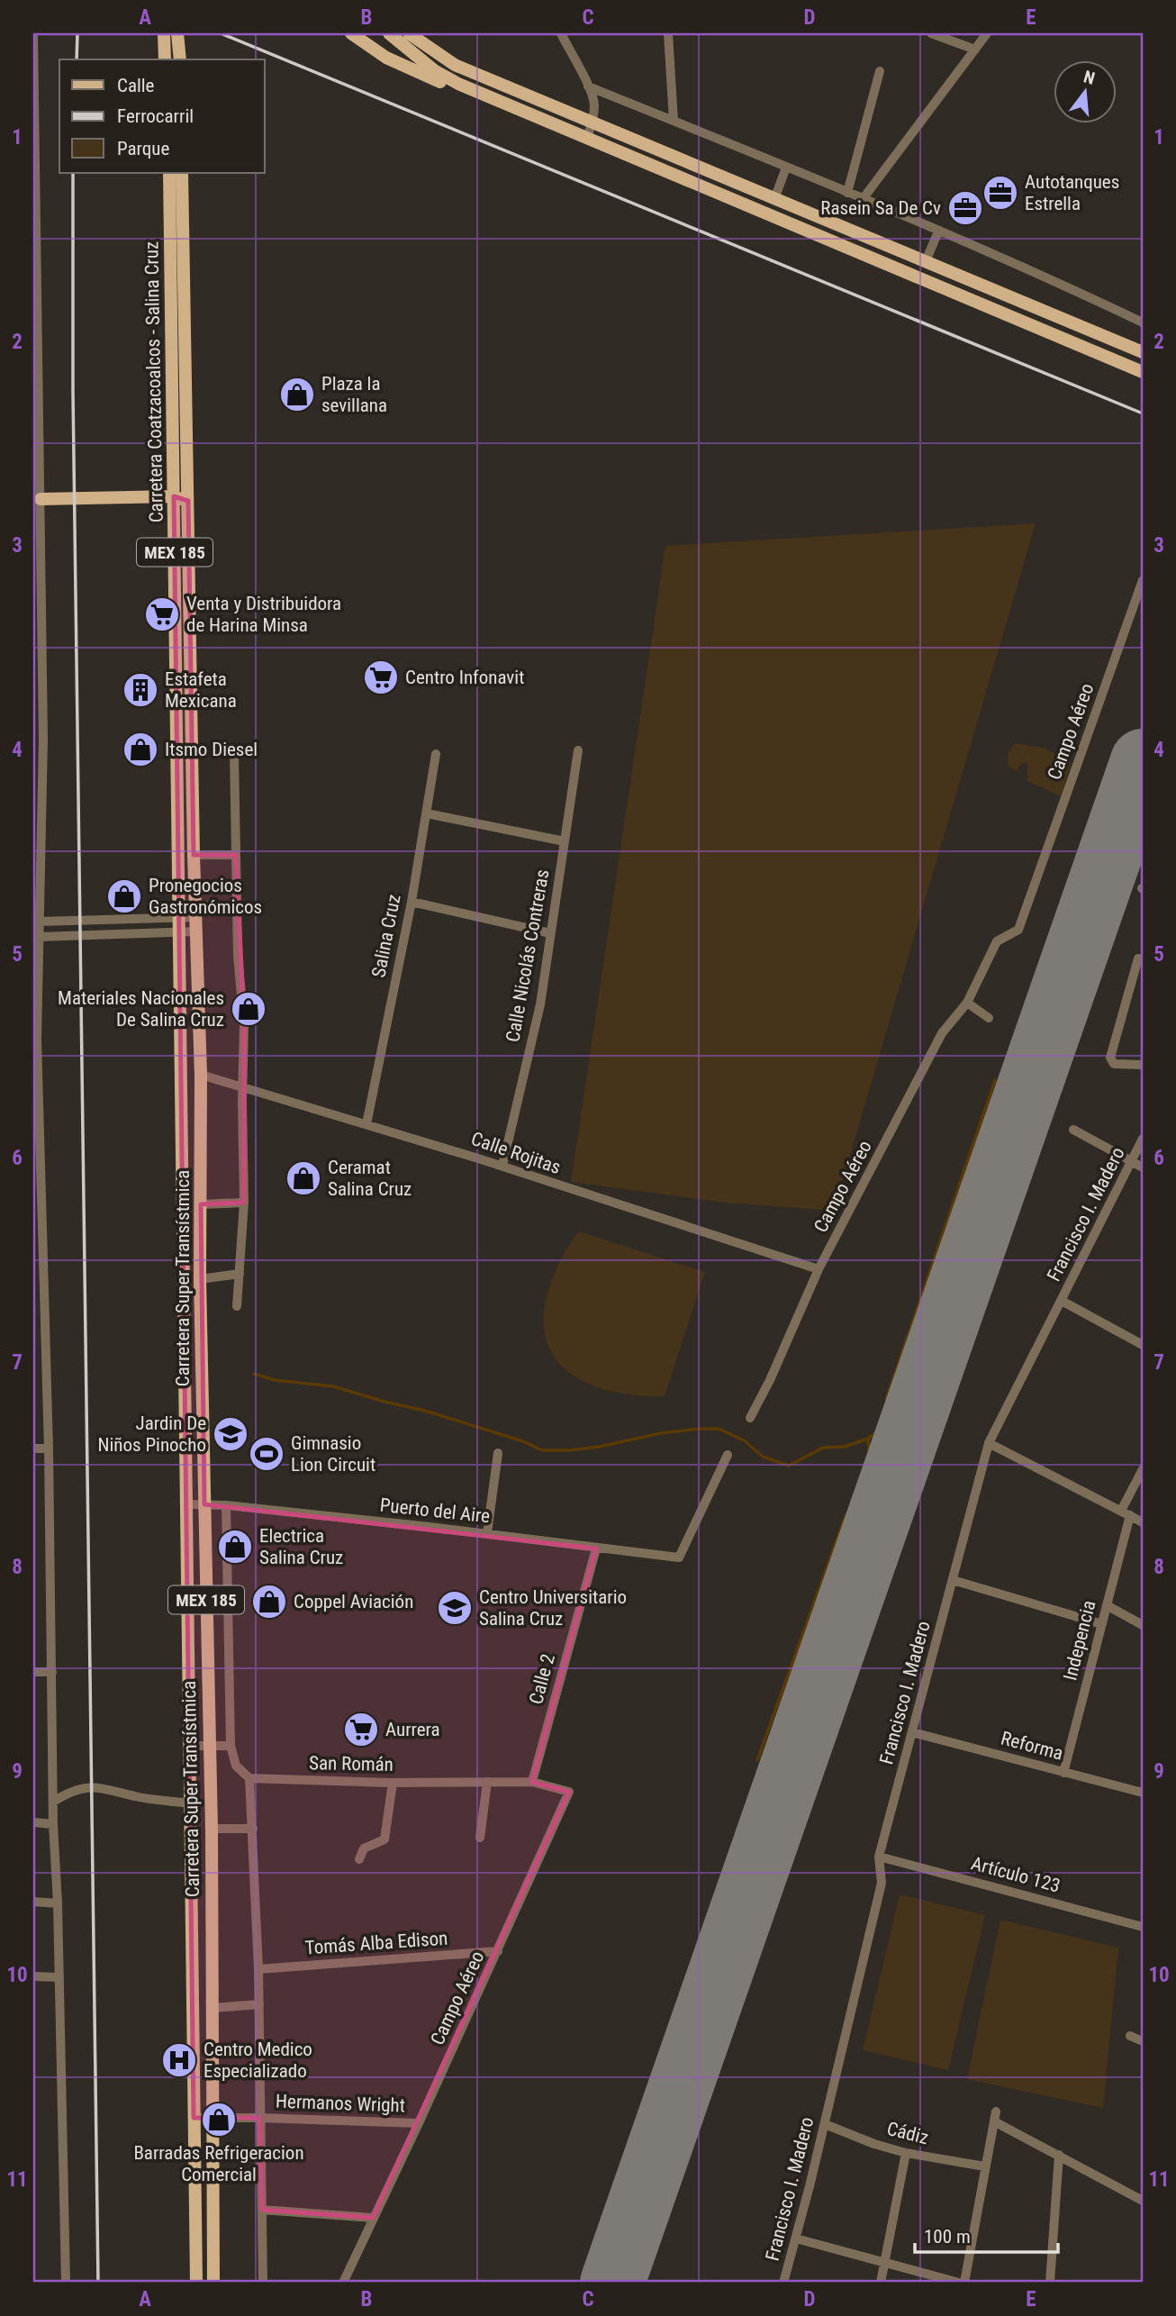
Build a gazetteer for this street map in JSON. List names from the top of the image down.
{
  "streets": {
    "main road": ["Carretera Coatzacoalcos - Salina Cruz", "MEX 185", "Carretera Super Transístmica"],
    "street": [
      "Campo Aéreo",
      "Salina Cruz",
      "Calle Nicolás Contreras",
      "Calle Rojitas",
      "Francisco I. Madero",
      "Puerto del Aire",
      "Indepencia",
      "Calle 2",
      "Reforma",
      "San Román",
      "Artículo 123",
      "Tomás Alba Edison",
      "Hermanos Wright",
      "Cádiz"
    ]
  },
  "crossings": [
    ["Carretera Coatzacoalcos - Salina Cruz", "Carretera Super Transístmica"],
    ["Campo Aéreo", "Calle Rojitas"],
    ["Campo Aéreo", "San Román"],
    ["Campo Aéreo", "Tomás Alba Edison"],
    ["Campo Aéreo", "Hermanos Wright"],
    ["Salina Cruz", "Calle Rojitas"],
    ["Calle Nicolás Contreras", "Calle Rojitas"],
    ["Calle Rojitas", "Carretera Super Transístmica"],
    ["Francisco I. Madero", "Reforma"],
    ["Francisco I. Madero", "Artículo 123"],
    ["Francisco I. Madero", "Cádiz"],
    ["Carretera Super Transístmica", "Puerto del Aire"],
    ["Carretera Super Transístmica", "Hermanos Wright"],
    ["Puerto del Aire", "Calle 2"],
    ["Indepencia", "Reforma"],
    ["Calle 2", "San Román"]
  ],
  "places": {
    "office": ["Autotanques Estrella", "Rasein Sa De Cv"],
    "shop": [
      "Plaza la sevillana",
      "Itsmo Diesel",
      "Pronegocios Gastronómicos",
      "Materiales Nacionales De Salina Cruz",
      "Ceramat Salina Cruz",
      "Electrica Salina Cruz",
      "Coppel Aviación",
      "Barradas Refrigeracion Comercial"
    ],
    "supermarket": ["Venta y Distribuidora de Harina Minsa", "Centro Infonavit", "Aurrera"],
    "building": ["Estafeta Mexicana"],
    "school or university": ["Jardin De Niños Pinocho", "Centro Universitario Salina Cruz"],
    "sports": ["Gimnasio Lion Circuit"],
    "hospital": ["Centro Medico Especializado"]
  },
  "legend": ["Calle", "Ferrocarril", "Parque"],
  "scale_bar": "100 m",
  "north": "top",
  "grid": {
    "columns": [
      "A",
      "B",
      "C",
      "D",
      "E"
    ],
    "rows": [
      "1",
      "2",
      "3",
      "4",
      "5",
      "6",
      "7",
      "8",
      "9",
      "10",
      "11"
    ]
  }
}
